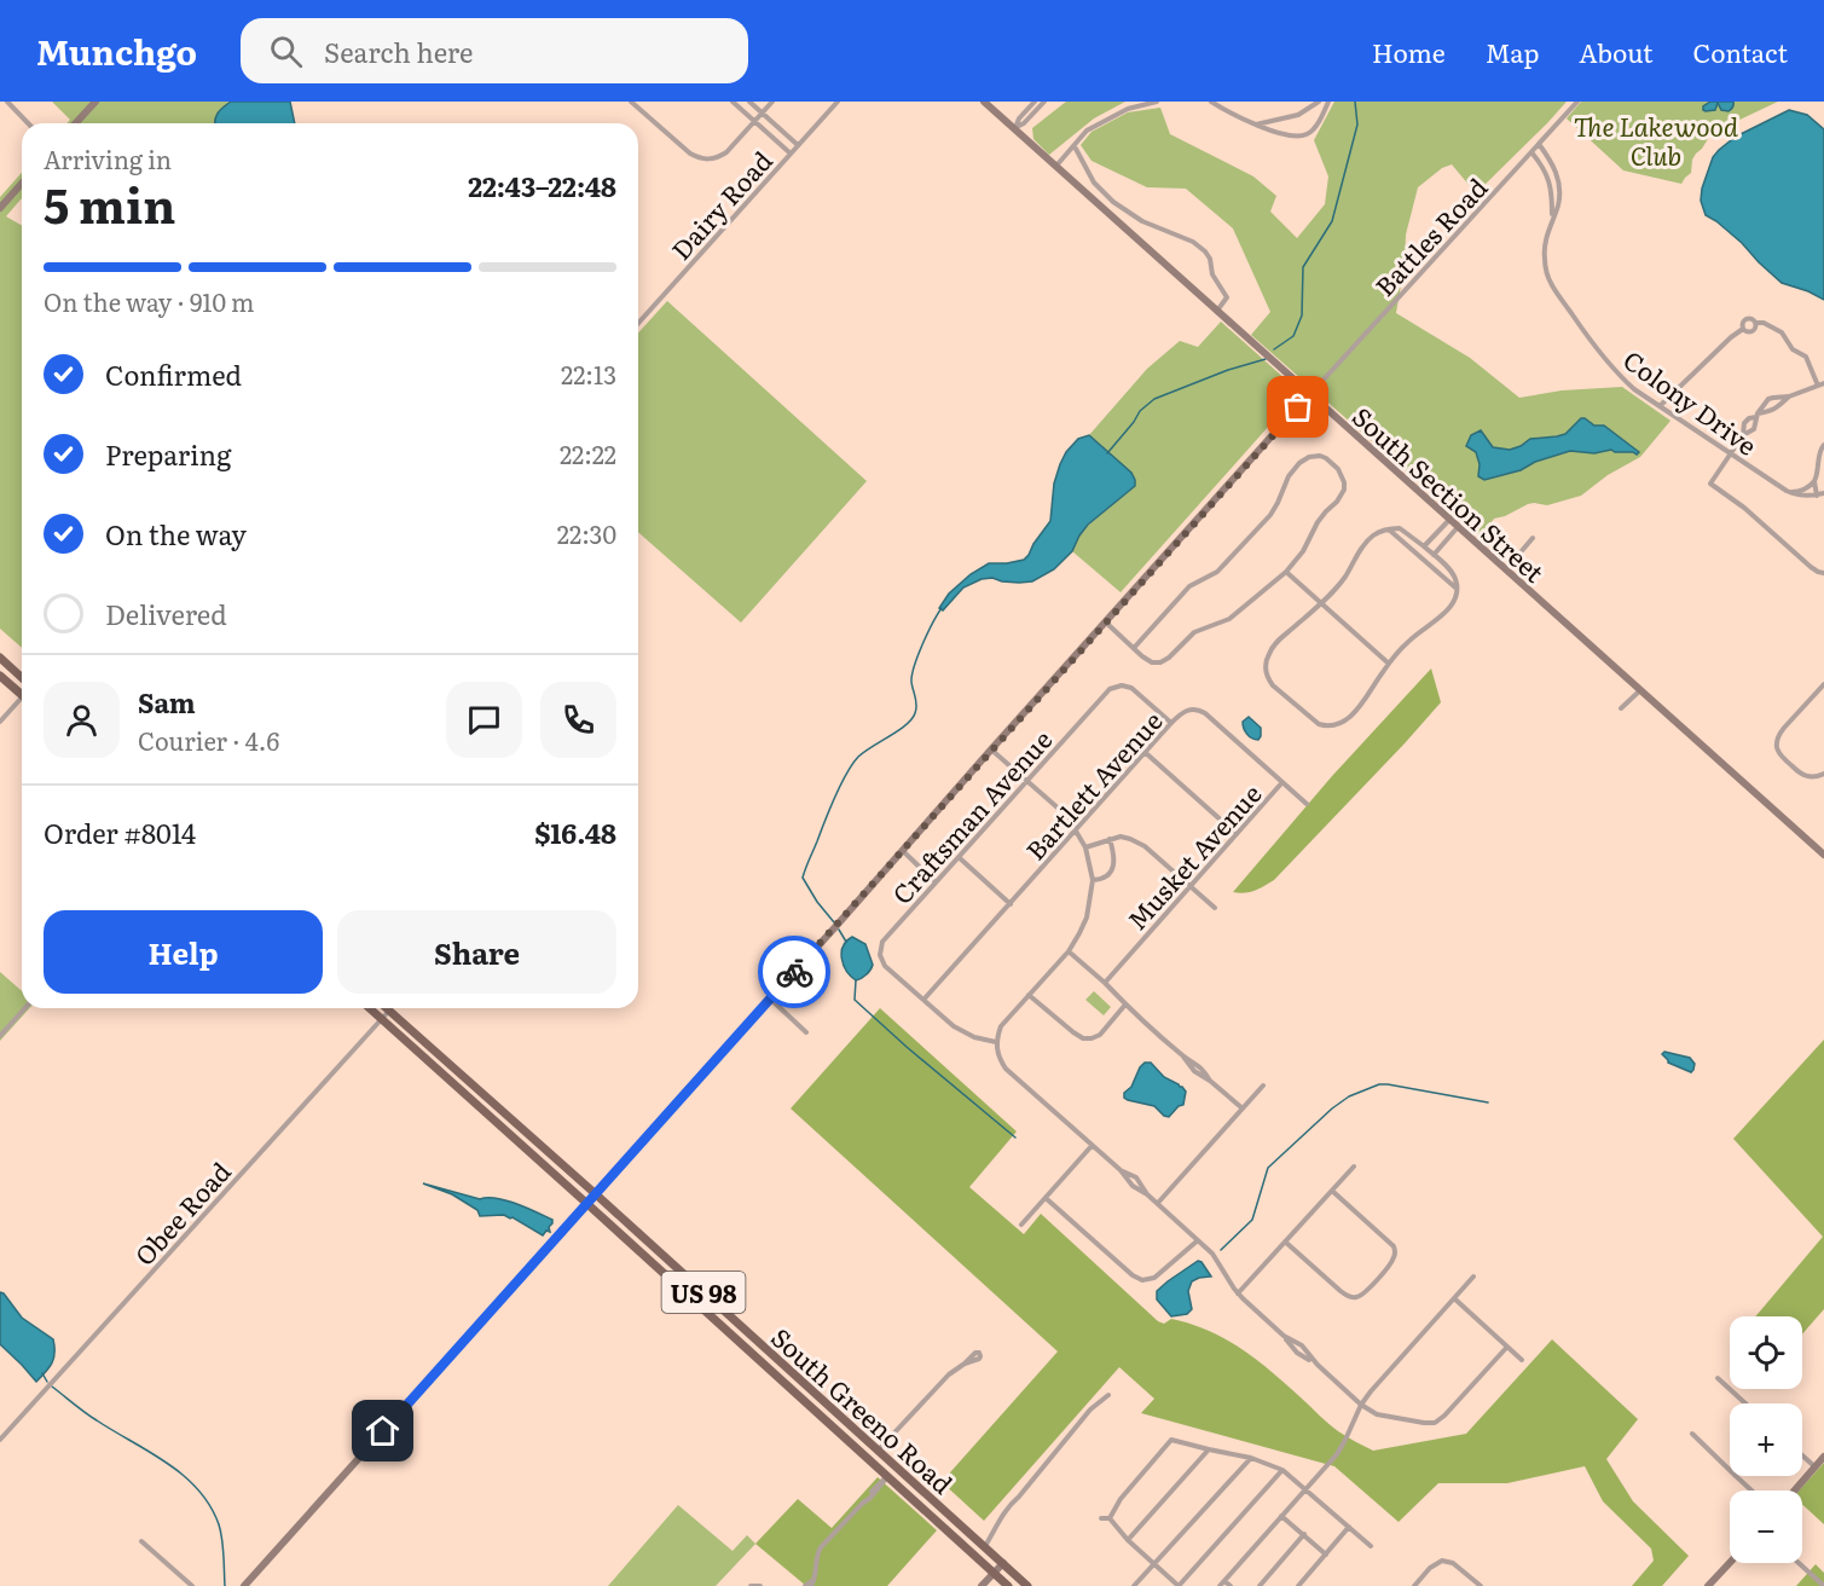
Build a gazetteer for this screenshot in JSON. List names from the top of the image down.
{
  "streets": {
    "main road": ["US 98", "South Greeno Road"],
    "street": [
      "Dairy Road",
      "Battles Road",
      "Colony Drive",
      "South Section Street",
      "Bartlett Avenue",
      "Craftsman Avenue",
      "Musket Avenue",
      "Obee Road"
    ]
  },
  "crossings": [
    ["Battles Road", "Colony Drive"],
    ["Battles Road", "South Section Street"],
    ["Bartlett Avenue", "Craftsman Avenue"],
    ["Bartlett Avenue", "Musket Avenue"],
    ["Obee Road", "South Greeno Road"]
  ],
  "parks": ["The Lakewood Club"],
  "page": {
    "header": "Munchgo",
    "search": "Search here",
    "nav": [
      "Home",
      "Map",
      "About",
      "Contact"
    ],
    "heading": ["5 min", "Arriving in", "22:43–22:48"],
    "panel": [
      "Sam",
      "Courier · 4.6",
      "Order #8014",
      "$16.48"
    ],
    "bar": "On the way · 910 m",
    "list": [
      ["Confirmed", "22:13"],
      ["Preparing", "22:22"],
      ["On the way", "22:30"],
      "Delivered"
    ],
    "buttons": ["Help", "Share"],
    "map_buttons": ["+", "−"]
  }
}
